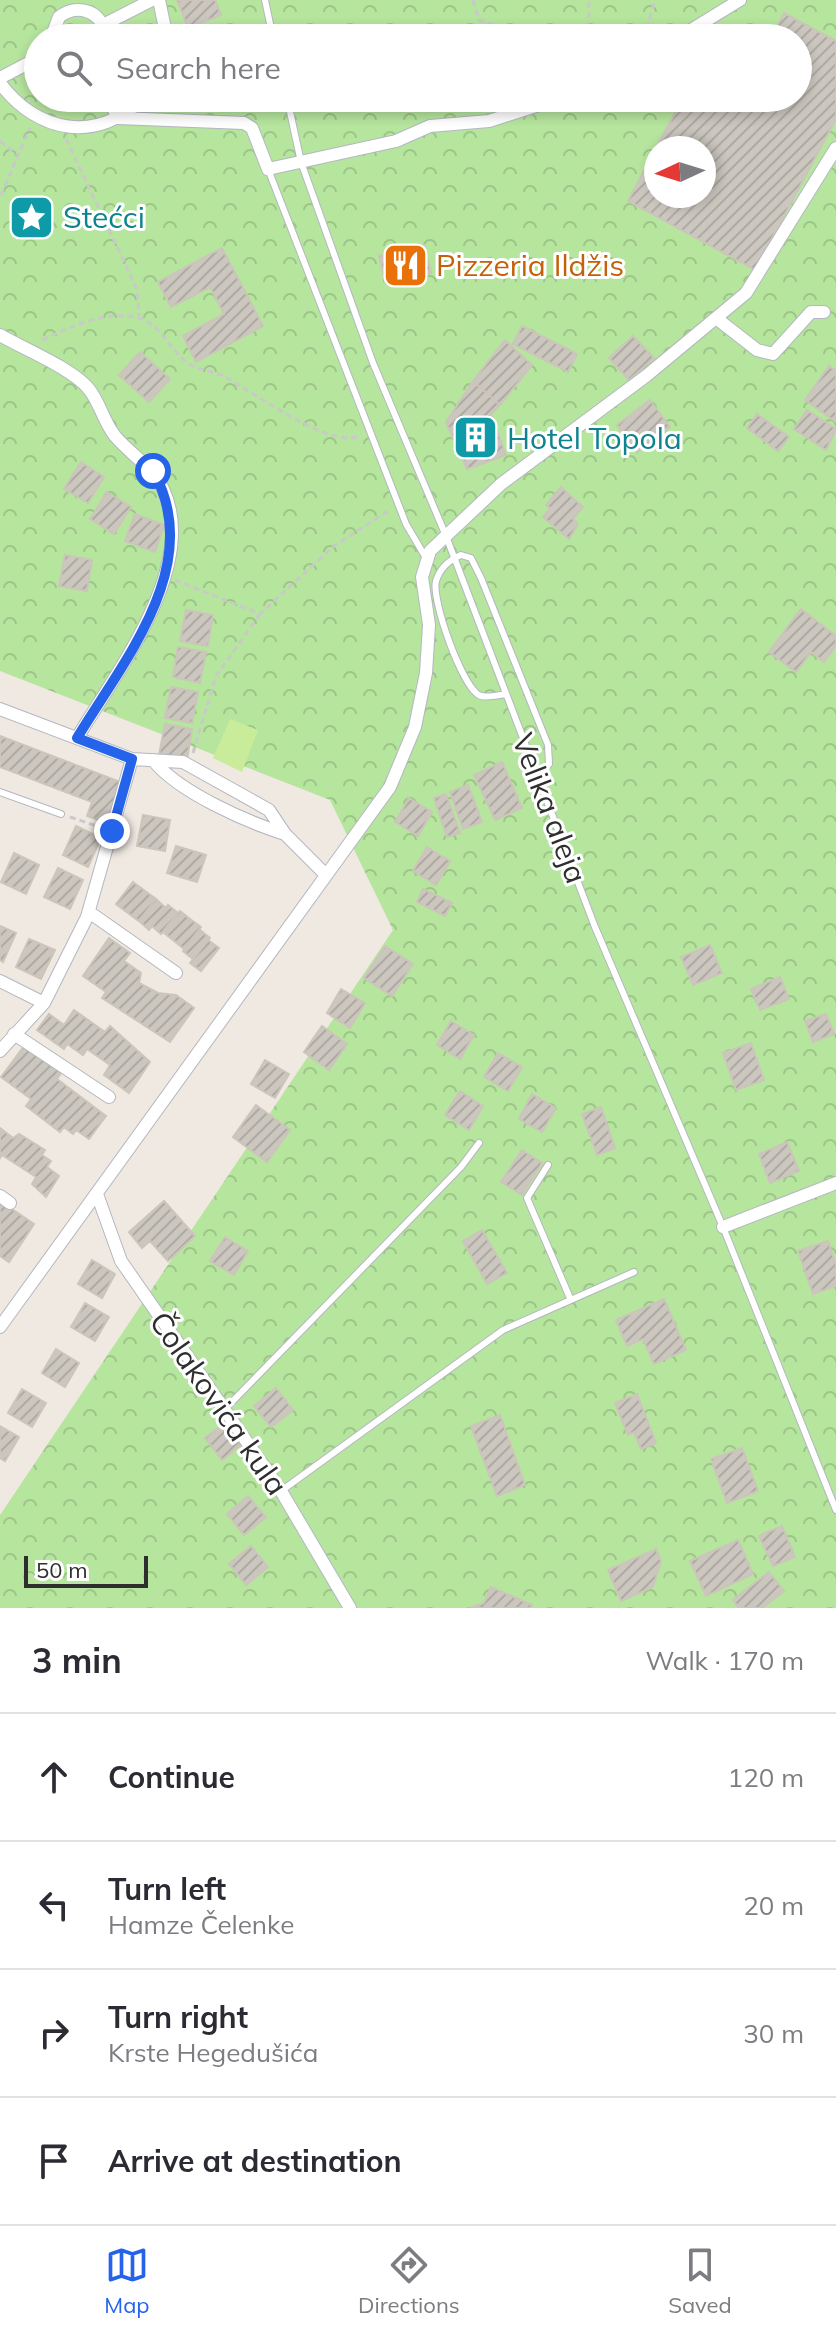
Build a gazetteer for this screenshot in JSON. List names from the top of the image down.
{
  "streets": {
    "street": ["Čolakovića kula"],
    "lane": ["Velika aleja"]
  },
  "places": {
    "place": ["Stećci"],
    "restaurant": ["Pizzeria Ildžis"],
    "building": ["Hotel Topola"]
  },
  "scale_bar": "50 m",
  "north": "left",
  "page": {
    "search": "Search here",
    "scale": "50 m",
    "heading": ["3 min", "Walk · 170 m"],
    "list": [
      ["Continue", "120 m"],
      ["Turn left", "Hamze Čelenke", "20 m"],
      ["Turn right", "Krste Hegedušića", "30 m"],
      "Arrive at destination"
    ],
    "nav": ["Map", "Directions", "Saved"]
  }
}
